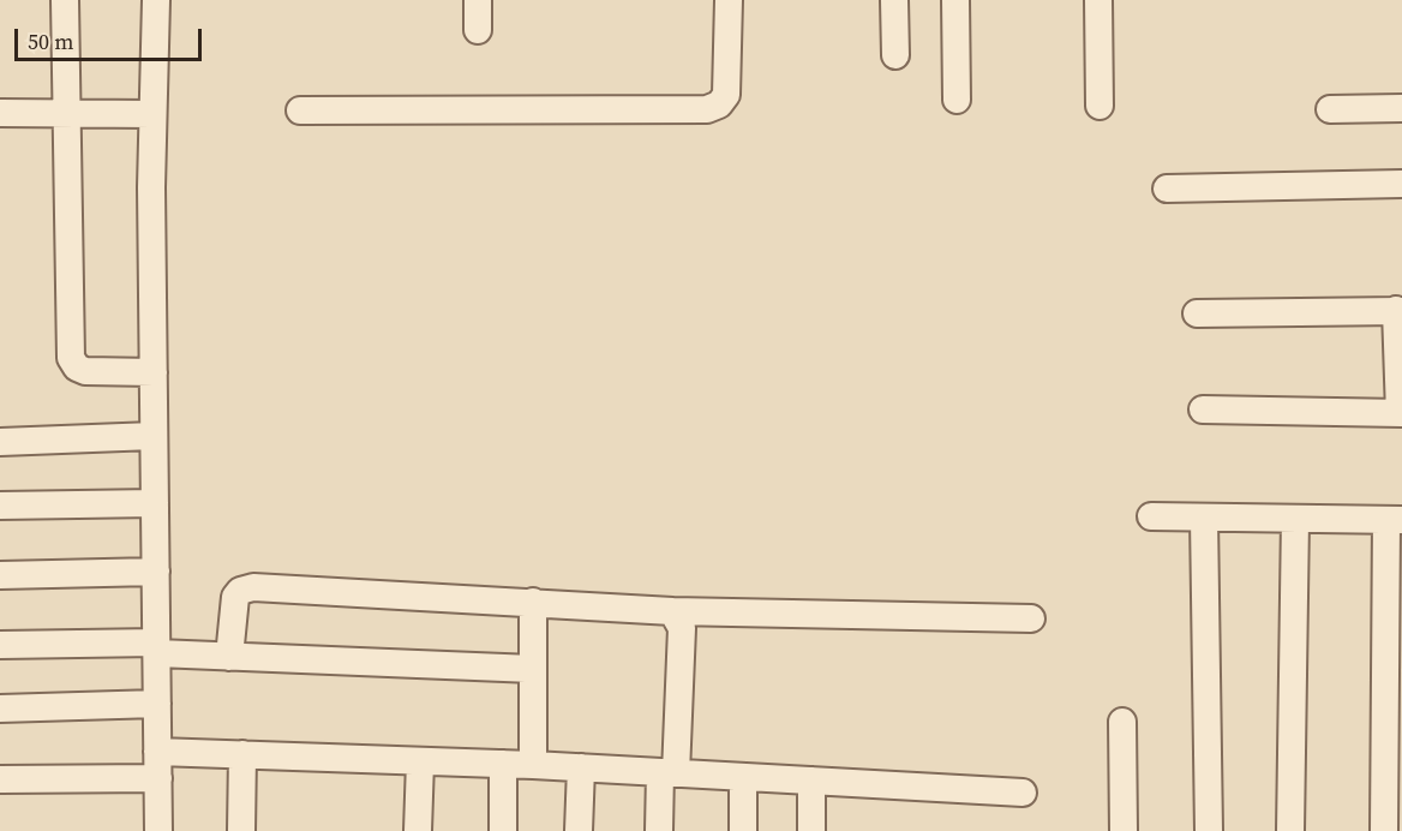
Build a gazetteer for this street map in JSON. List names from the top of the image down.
{
  "scale_bar": "50 m"
}
